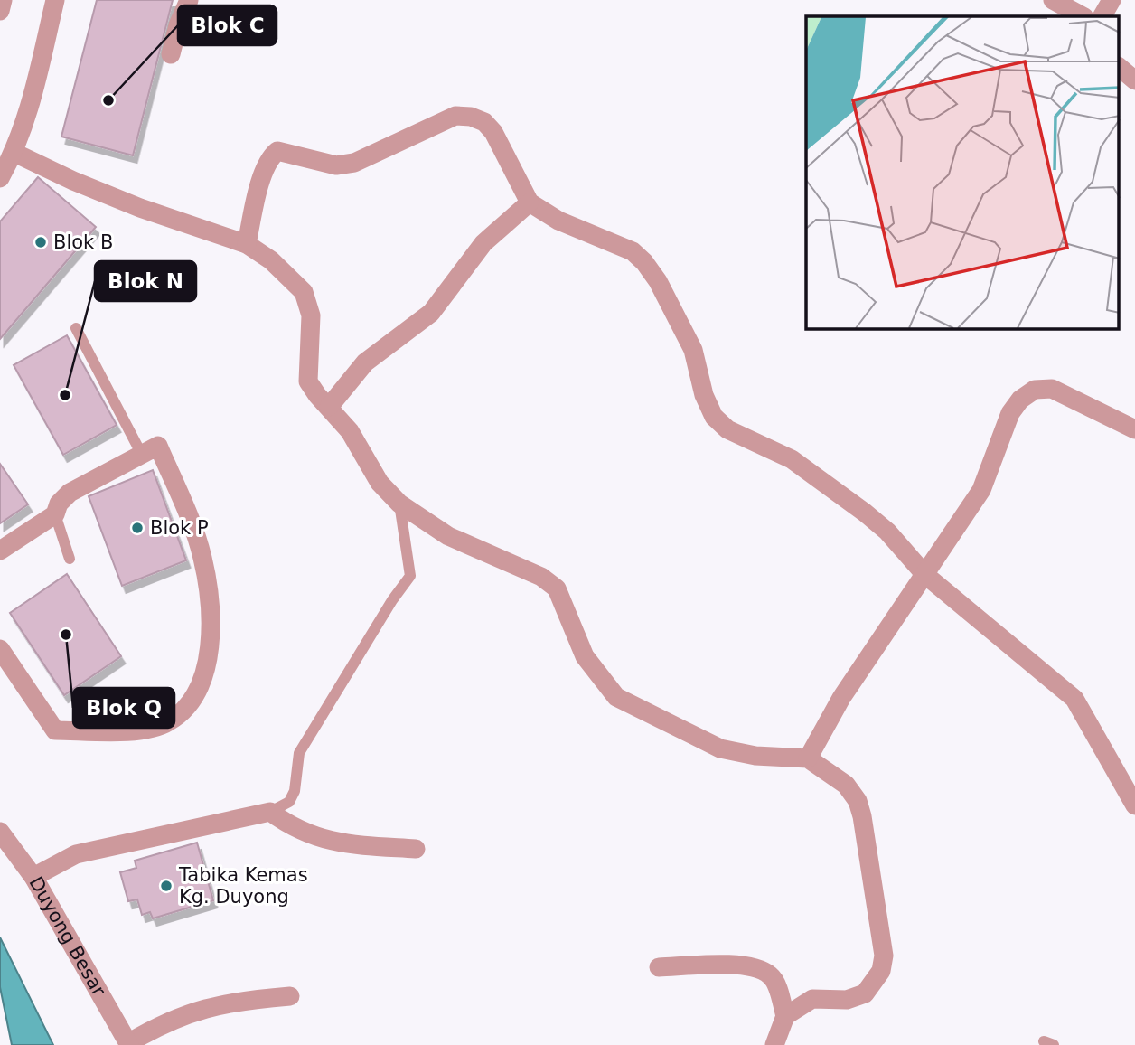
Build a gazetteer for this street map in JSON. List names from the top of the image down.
{
  "streets": {
    "street": ["Duyong Besar"]
  },
  "places": [
    "Blok C",
    "Blok B",
    "Blok N",
    "Blok P",
    "Blok Q",
    "Tabika Kemas Kg. Duyong"
  ]
}
